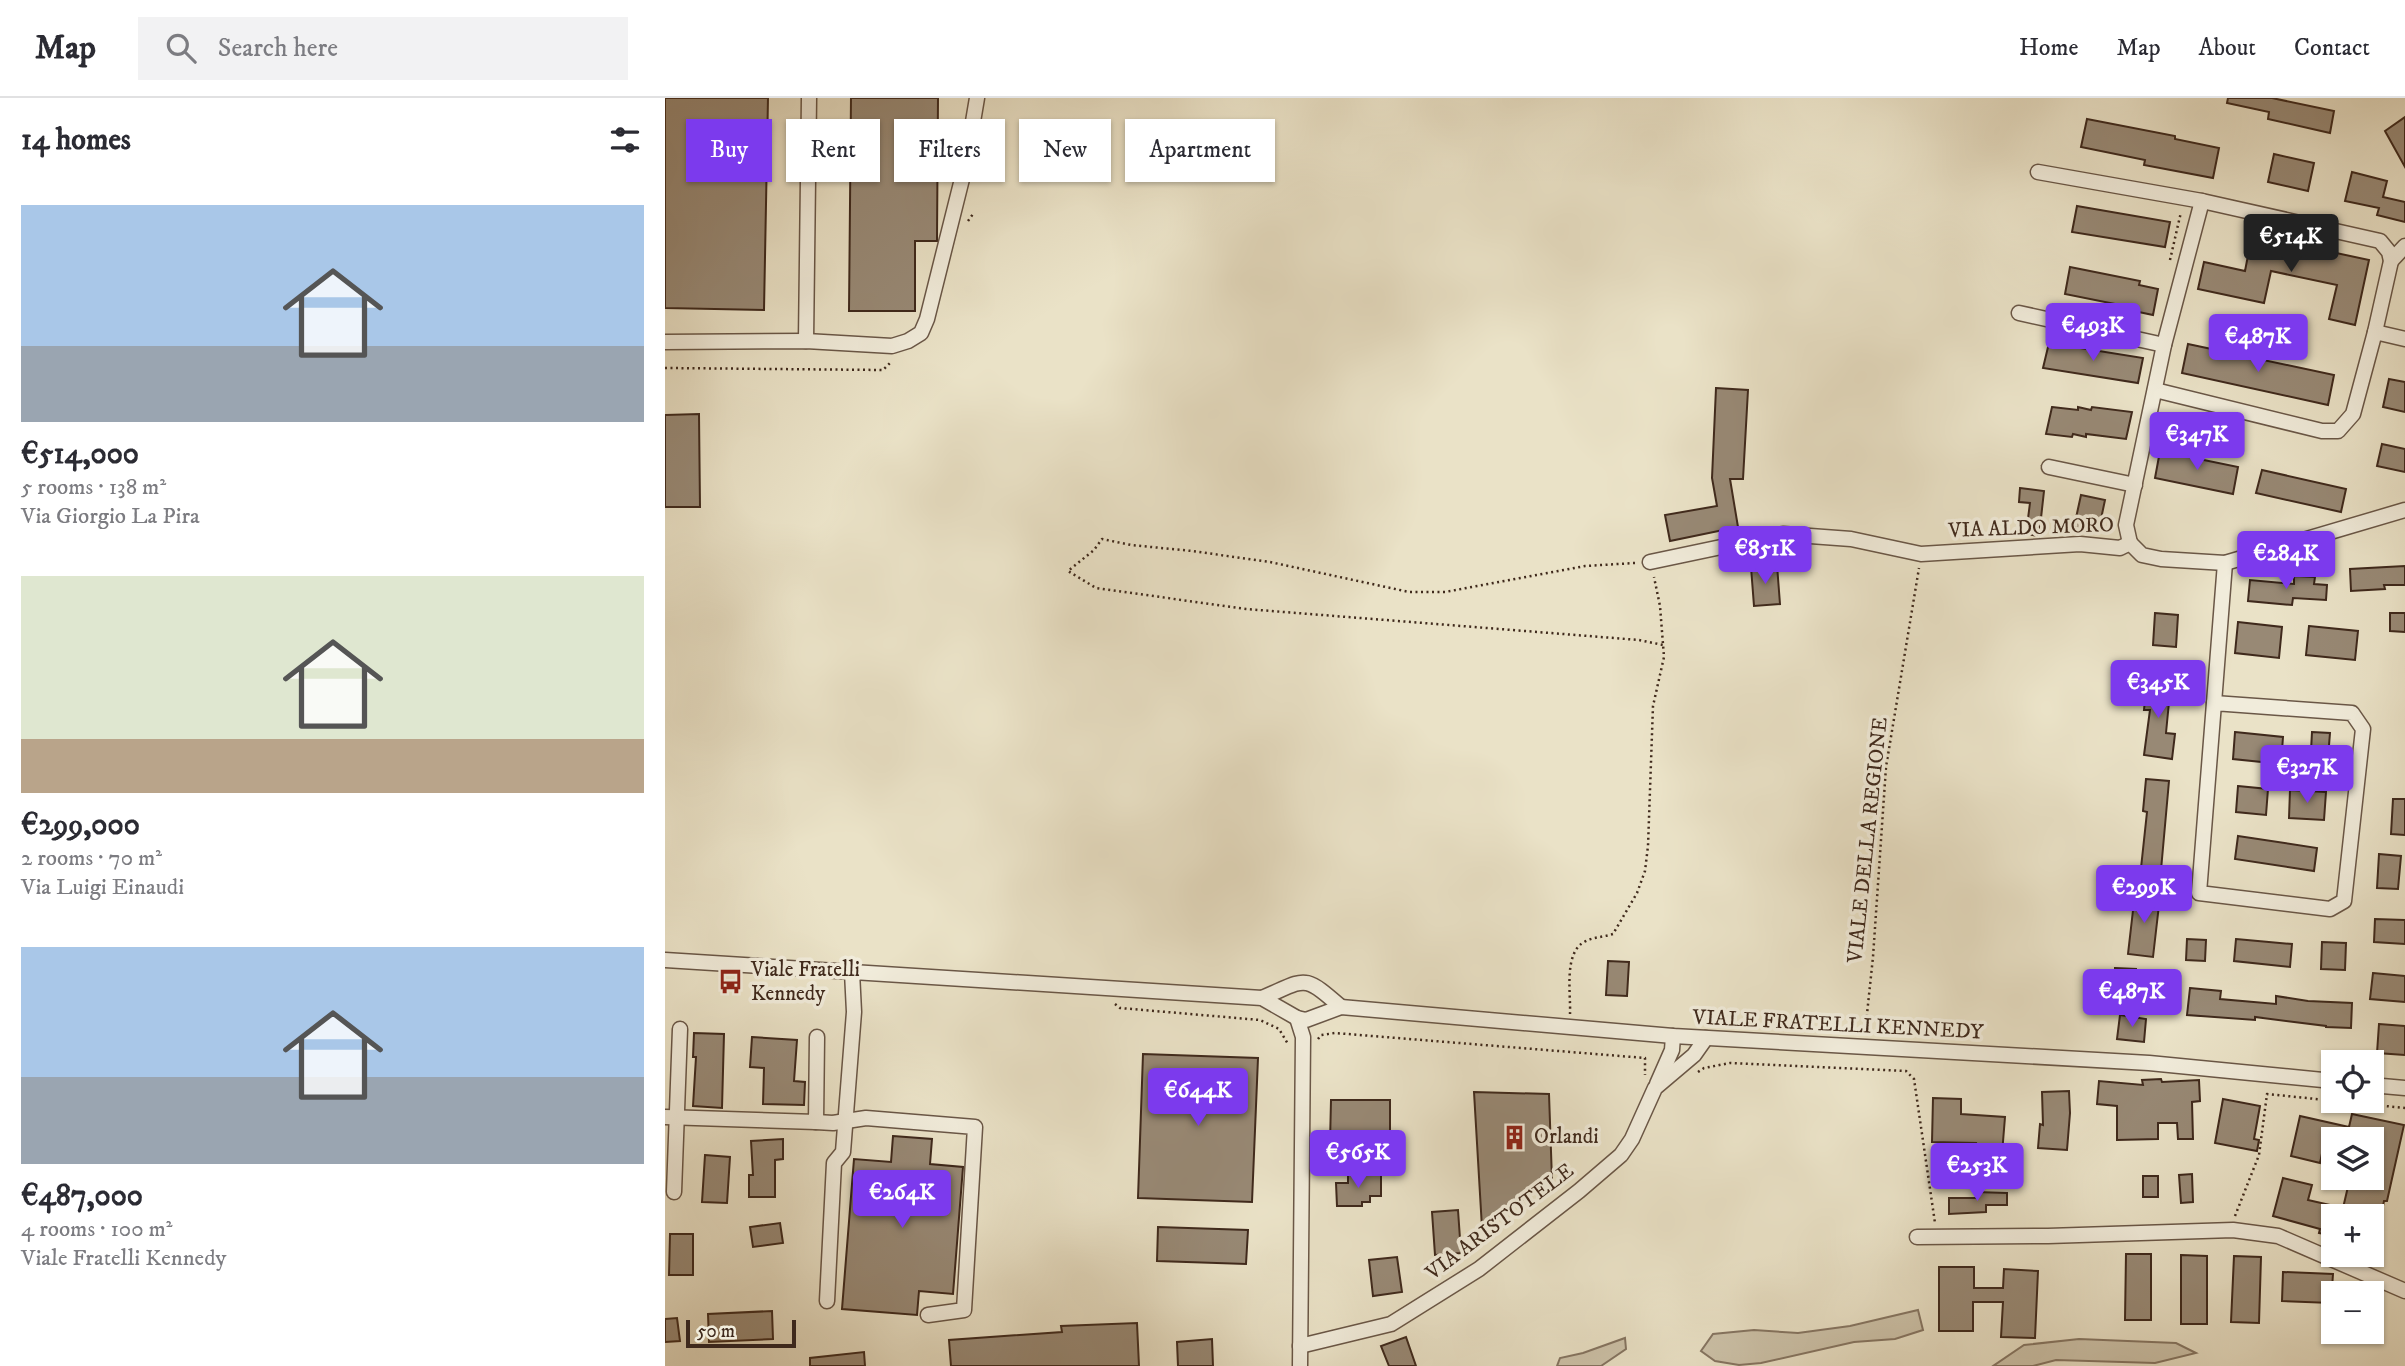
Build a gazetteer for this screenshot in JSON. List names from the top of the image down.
{
  "streets": {
    "street": ["VIA ALDO MORO", "VIALE FRATELLI KENNEDY", "VIA ARISTOTELE"],
    "path": ["VIALE DELLA REGIONE"]
  },
  "crossings": [
    ["VIA ALDO MORO", "VIALE DELLA REGIONE"],
    ["VIALE DELLA REGIONE", "VIALE FRATELLI KENNEDY"],
    ["VIALE FRATELLI KENNEDY", "VIA ARISTOTELE"]
  ],
  "places": {
    "bus stop": ["Viale Fratelli Kennedy"],
    "building": ["Orlandi"]
  },
  "scale_bar": "50 m",
  "page": {
    "header": "Map",
    "search": "Search here",
    "nav": [
      "Home",
      "Map",
      "About",
      "Contact"
    ],
    "heading": "14 homes",
    "chip": [
      "Buy",
      "Rent",
      "Filters",
      "New",
      "Apartment"
    ],
    "list": [
      {
        "name": "€514,000",
        "note": "5 rooms · 138 m² · Via Giorgio La Pira"
      },
      {
        "name": "€299,000",
        "note": "2 rooms · 70 m² · Via Luigi Einaudi"
      },
      {
        "name": "€487,000",
        "note": "4 rooms · 100 m² · Viale Fratelli Kennedy"
      }
    ],
    "price": [
      "€514K",
      "€493K",
      "€487K",
      "€347K",
      "€851K",
      "€284K",
      "€345K",
      "€327K",
      "€299K",
      "€487K",
      "€644K",
      "€565K",
      "€253K",
      "€264K"
    ],
    "map_buttons": ["+", "−"],
    "scale": "50 m"
  }
}
